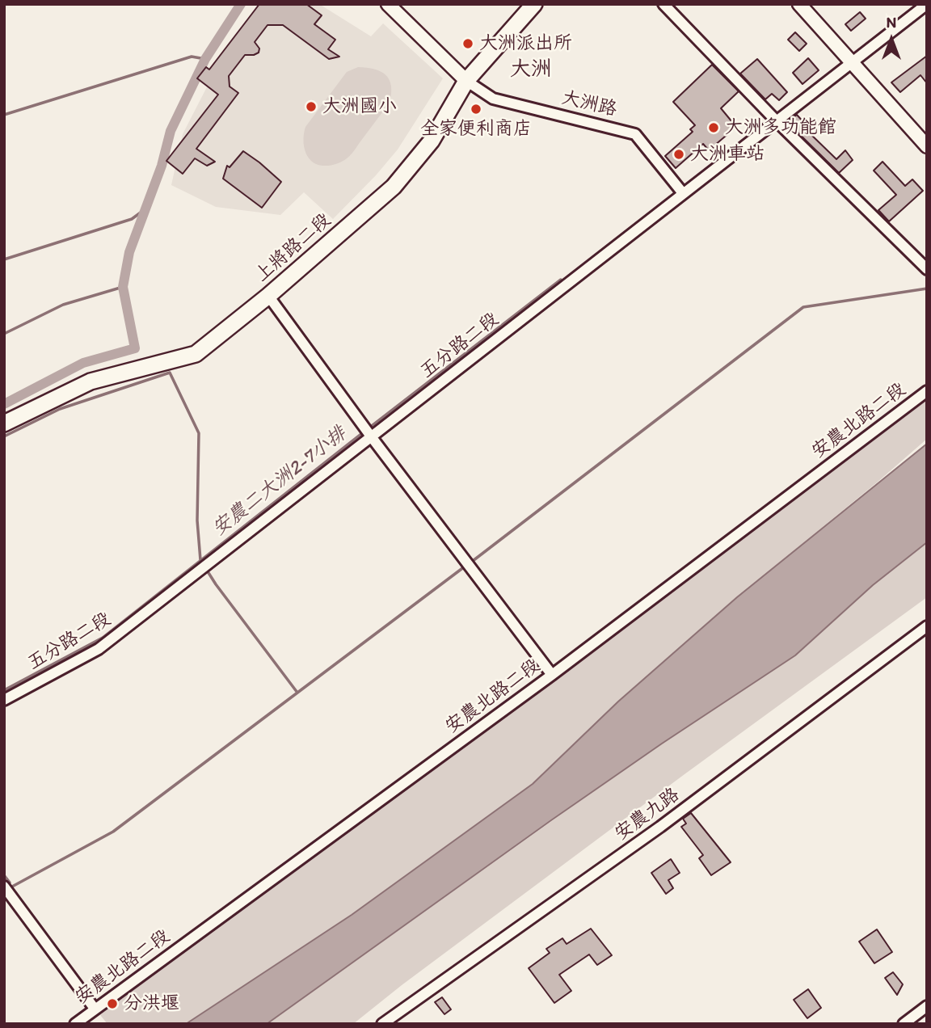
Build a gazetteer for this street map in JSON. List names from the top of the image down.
{
  "streets": {
    "main road": ["上將路二段"],
    "street": [
      "大洲路",
      "五分路二段",
      "安農北路二段",
      "安農九路"
    ]
  },
  "crossings": [
    ["大洲路", "上將路二段"],
    ["大洲路", "五分路二段"]
  ],
  "districts": ["大洲"],
  "water": ["安農二大洲2-7小排"],
  "places": [
    "大洲派出所",
    "大洲國小",
    "全家便利商店",
    "大洲多功能館",
    "大洲車站",
    "分洪堰"
  ],
  "north": "top"
}
